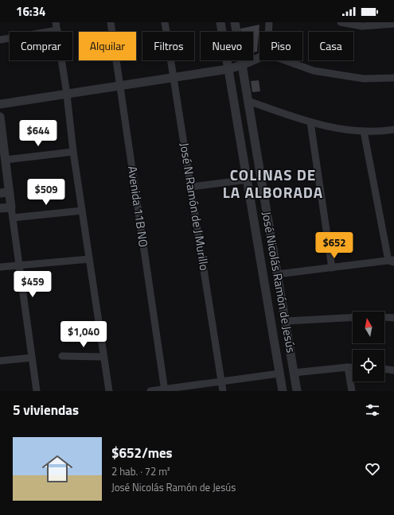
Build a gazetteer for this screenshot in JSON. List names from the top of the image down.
{
  "streets": {
    "street": ["Avenida 11B NO", "José N Ramón de J Murillo", "José Nicolás Ramón de Jesús"]
  },
  "districts": ["COLINAS DE LA ALBORADA"],
  "north": "top",
  "page": {
    "status": "16:34",
    "chip": [
      "Comprar",
      "Alquilar",
      "Filtros",
      "Nuevo",
      "Piso",
      "Casa"
    ],
    "price": [
      "$644",
      "$509",
      "$652",
      "$459",
      "$1,040"
    ],
    "heading": "5 viviendas",
    "list": [
      {
        "name": "$652/mes",
        "note": "2 hab. · 72 m² · José Nicolás Ramón de Jesús"
      }
    ]
  }
}
